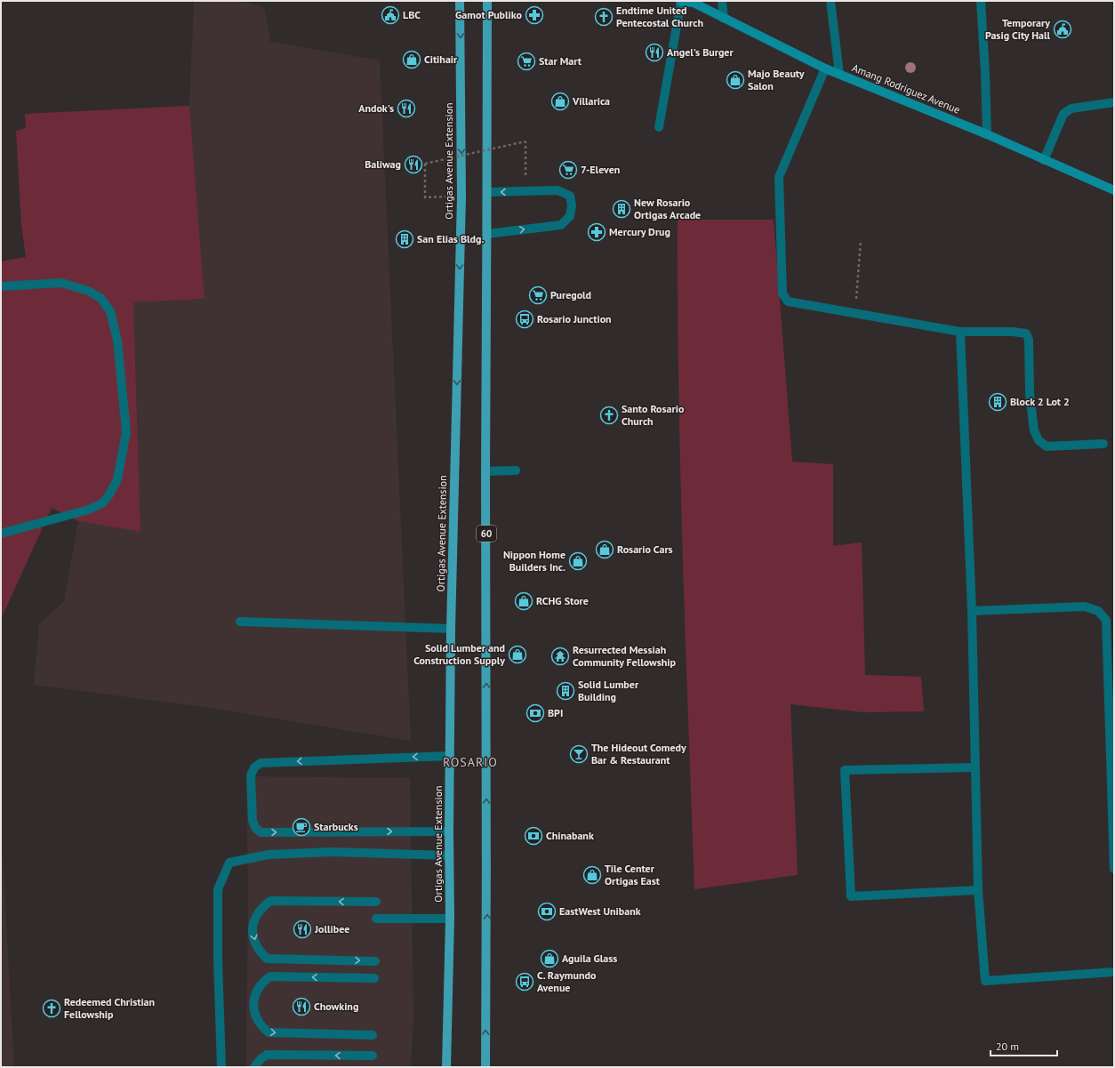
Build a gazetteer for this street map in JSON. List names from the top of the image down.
{
  "streets": {
    "main road": ["Amang Rodriguez Avenue", "Ortigas Avenue Extension", "60"]
  },
  "districts": ["ROSARIO"],
  "places": {
    "public building": ["LBC", "Temporary Pasig City Hall"],
    "pharmacy": ["Gamot Publiko", "Mercury Drug"],
    "church": ["Endtime United Pentecostal Church", "Santo Rosario Church", "Redeemed Christian Fellowship"],
    "restaurant": [
      "Angel's Burger",
      "Andok's",
      "Baliwag",
      "Jollibee",
      "Chowking"
    ],
    "shop": [
      "Citihair",
      "Majo Beauty Salon",
      "Villarica",
      "Rosario Cars",
      "Nippon Home Builders Inc.",
      "RCHG Store",
      "Solid Lumber and Construction Supply",
      "Tile Center Ortigas East",
      "Aguila Glass"
    ],
    "supermarket": ["Star Mart", "7-Eleven", "Puregold"],
    "building": [
      "New Rosario Ortigas Arcade",
      "San Elias Bldg.",
      "Block 2 Lot 2",
      "Solid Lumber Building"
    ],
    "bus stop": ["Rosario Junction", "C. Raymundo Avenue"],
    "temple": ["Resurrected Messiah Community Fellowship"],
    "bank": ["BPI", "Chinabank", "EastWest Unibank"],
    "bar": ["The Hideout Comedy Bar & Restaurant"],
    "cafe": ["Starbucks"]
  },
  "scale_bar": "20 m"
}
